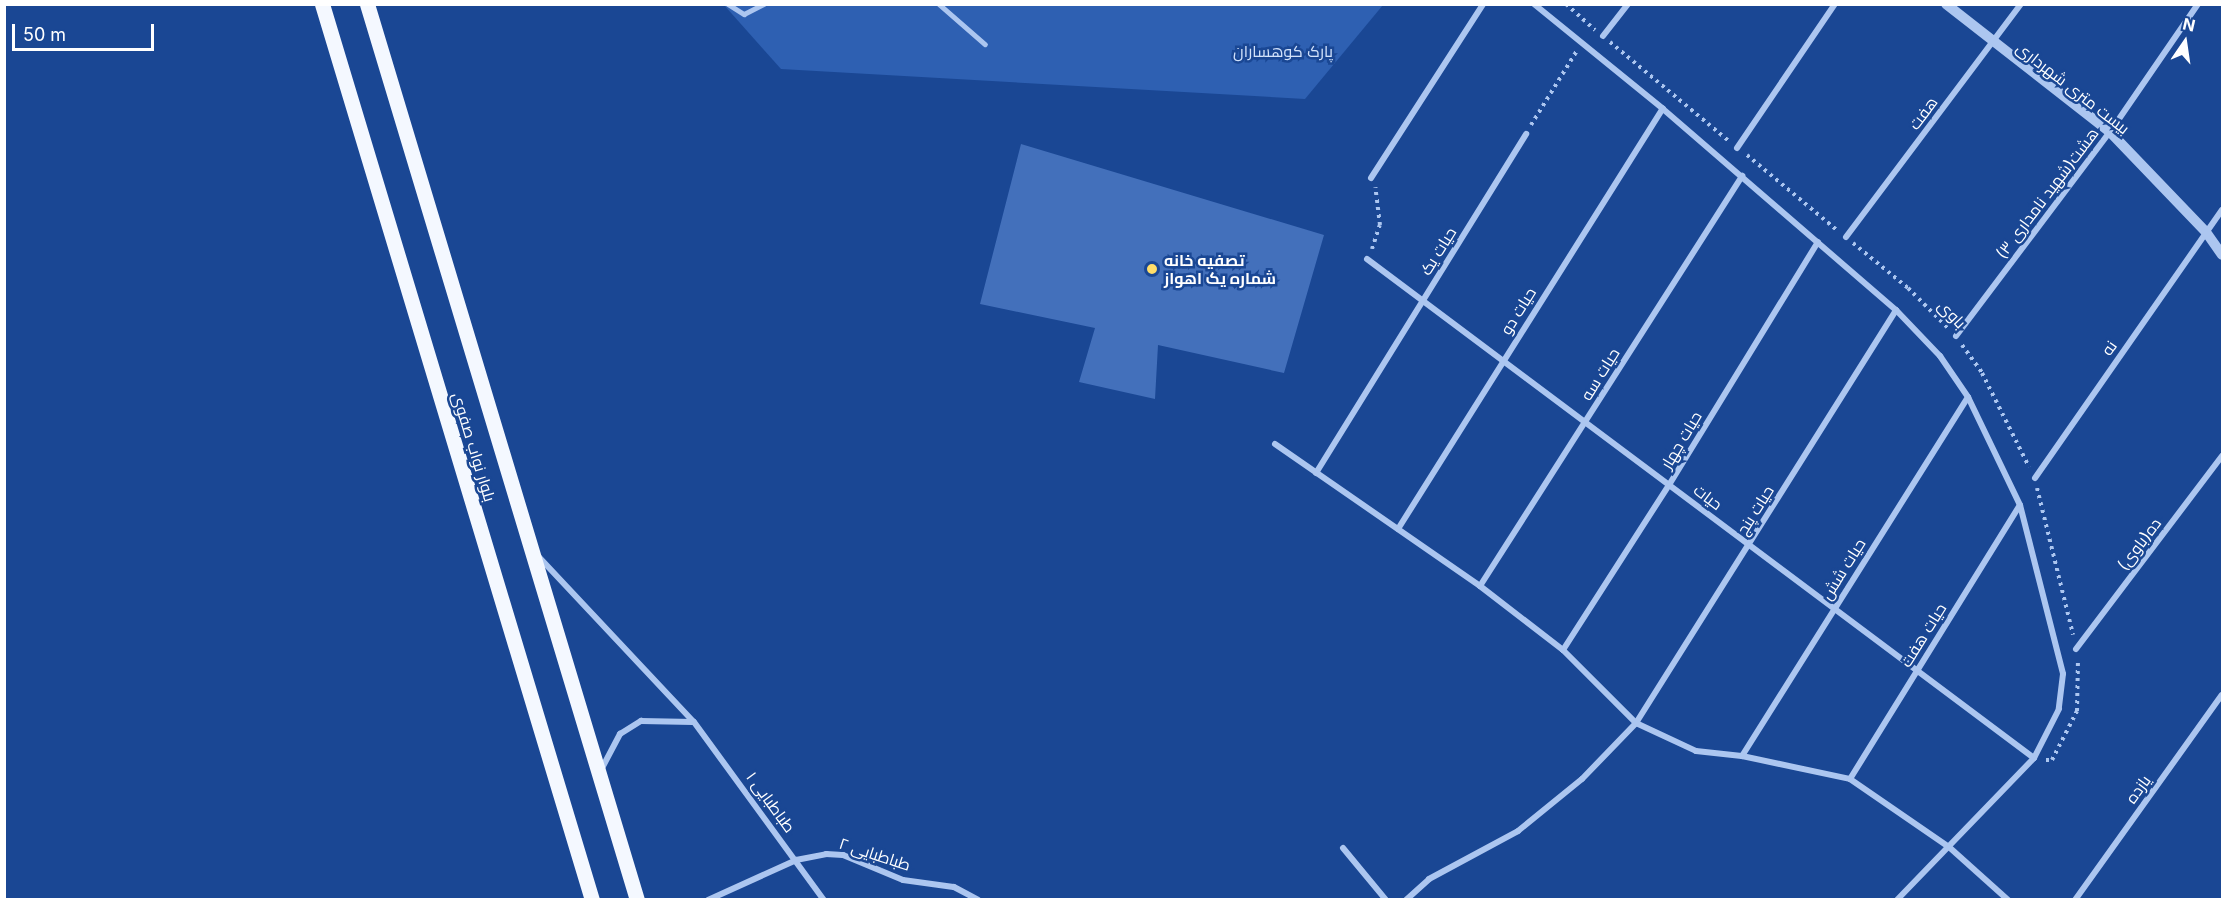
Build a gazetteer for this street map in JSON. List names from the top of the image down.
{
  "streets": {
    "main road": ["بلوار نواب صفوی"],
    "street": [
      "بیست متری شهرداری",
      "هفت",
      "هشت(شهید نامداری ۳)",
      "حیات یک",
      "حیات دو",
      "نه",
      "حیات سه",
      "حیات چهار",
      "حیات",
      "حیات پنج",
      "ده(باوی)",
      "حیات شش",
      "حیات هفت",
      "یازده",
      "طباطبایی ۱",
      "طباطبایی ۲"
    ],
    "path": ["باوی"]
  },
  "crossings": [
    ["بیست متری شهرداری", "هفت"],
    ["بیست متری شهرداری", "هشت(شهید نامداری ۳)"],
    ["بیست متری شهرداری", "نه"],
    ["هفت", "باوی"],
    ["هشت(شهید نامداری ۳)", "باوی"],
    ["حیات یک", "حیات"],
    ["حیات دو", "حیات"],
    ["باوی", "نه"],
    ["باوی", "حیات"],
    ["باوی", "ده(باوی)"],
    ["حیات سه", "حیات"],
    ["حیات چهار", "حیات"],
    ["بلوار نواب صفوی", "طباطبایی ۱"],
    ["حیات", "حیات پنج"],
    ["حیات", "حیات شش"],
    ["حیات", "حیات هفت"],
    ["طباطبایی ۱", "طباطبایی ۲"]
  ],
  "parks": ["پارک کوهساران"],
  "places": ["تصفیه خانه شماره یک اهواز"],
  "scale_bar": "50 m",
  "north": "top"
}
